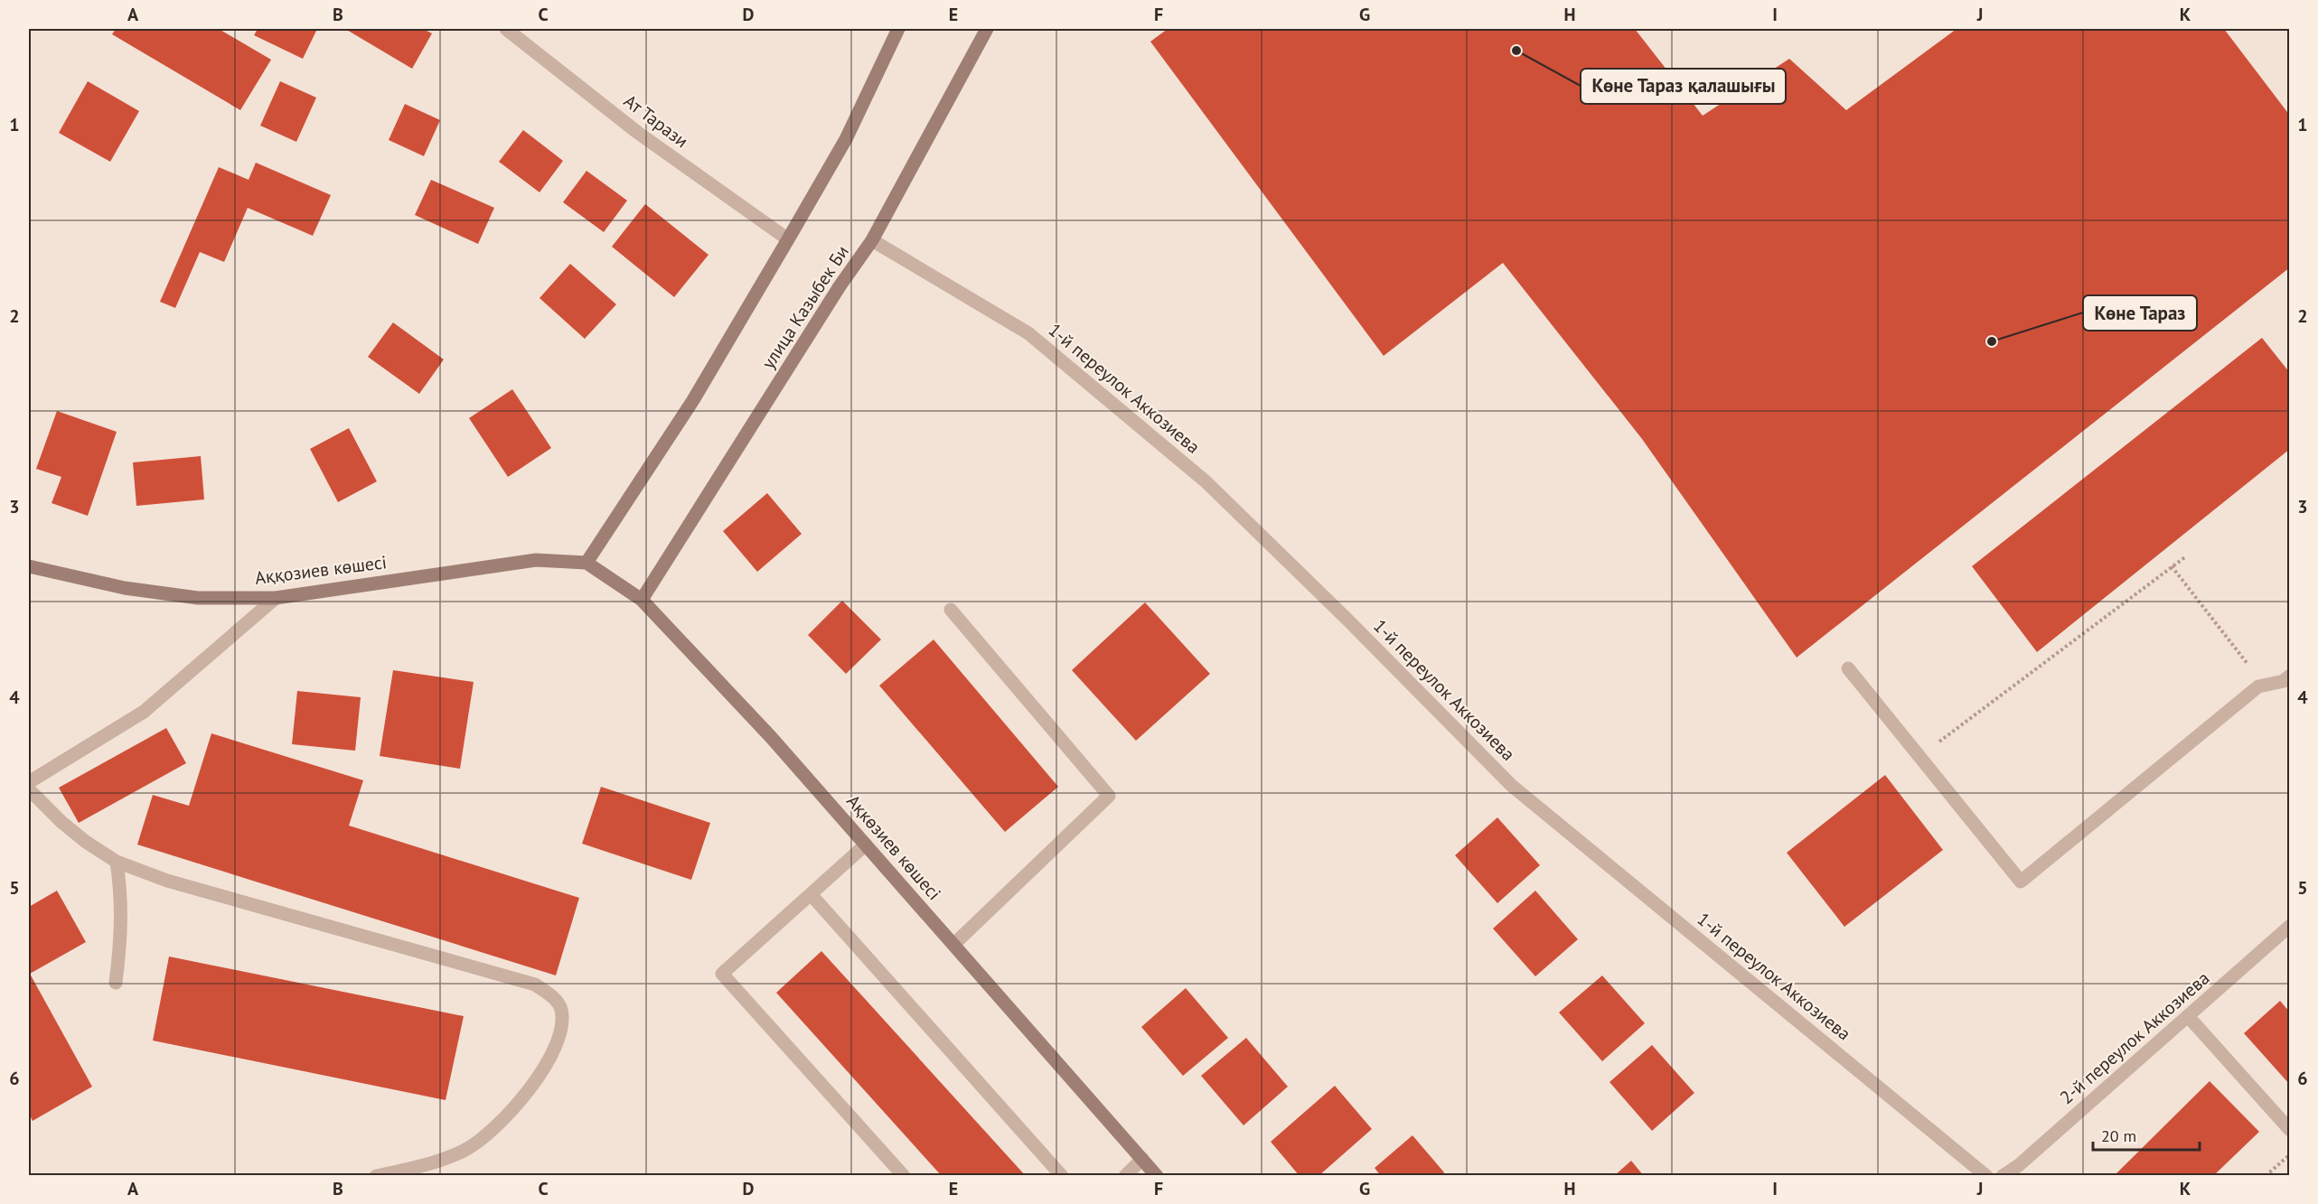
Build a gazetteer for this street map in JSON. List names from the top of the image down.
{
  "streets": {
    "main road": ["улица Казыбек Би", "Аққозиев көшесі", "Ақкөзиев көшесі"],
    "street": ["Ат Тарази", "1-й переулок Аккозиева", "2-й переулок Аккозиева"]
  },
  "crossings": [
    ["улица Казыбек Би", "1-й переулок Аккозиева"],
    ["улица Казыбек Би", "Ақкөзиев көшесі"],
    ["Аққозиев көшесі", "Ақкөзиев көшесі"]
  ],
  "places": ["Көне Тараз қалашығы", "Көне Тараз"],
  "scale_bar": "20 m",
  "grid": {
    "columns": [
      "A",
      "B",
      "C",
      "D",
      "E",
      "F",
      "G",
      "H",
      "I",
      "J",
      "K"
    ],
    "rows": [
      "1",
      "2",
      "3",
      "4",
      "5",
      "6"
    ]
  }
}
